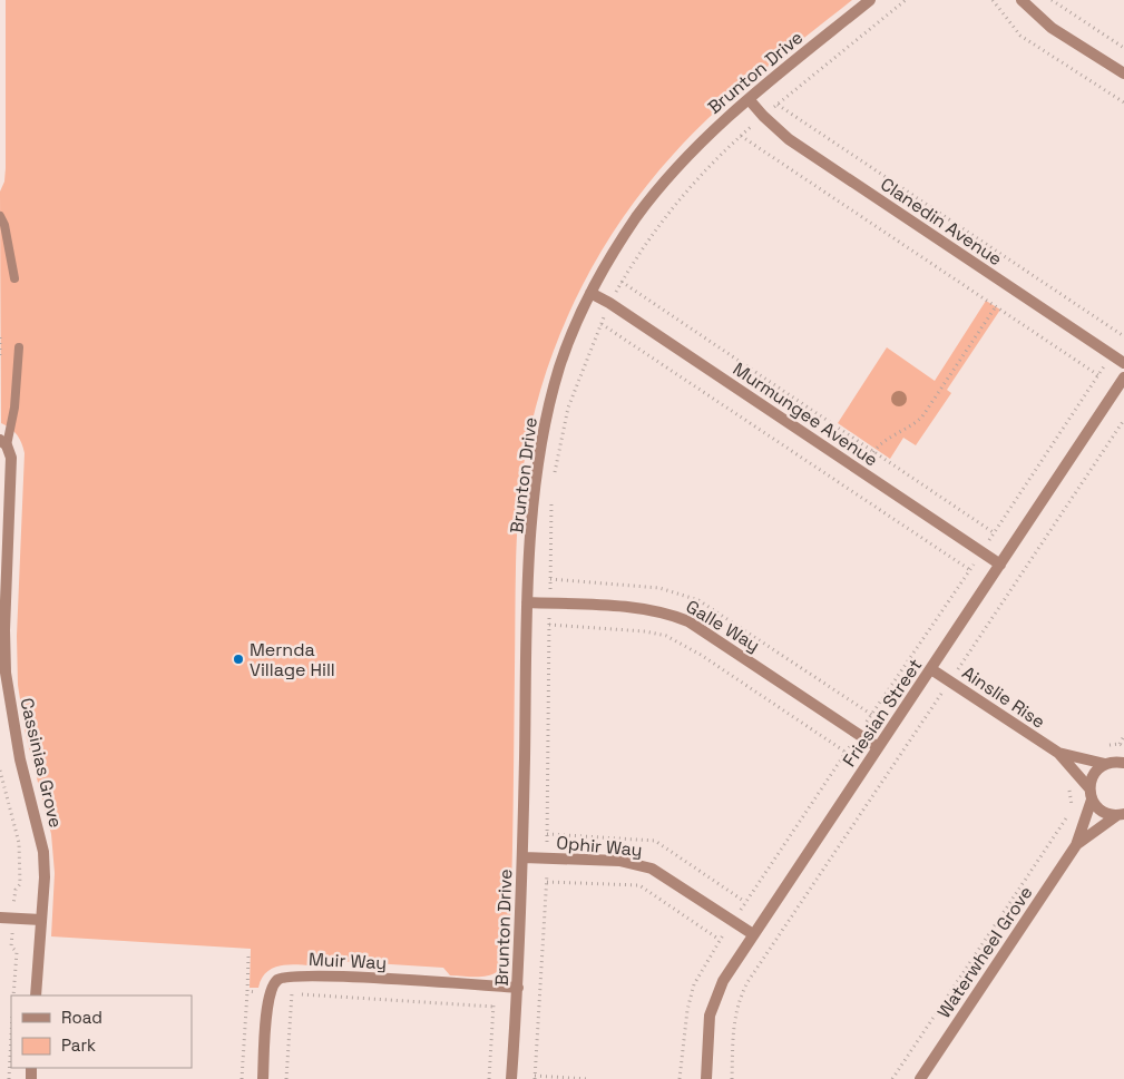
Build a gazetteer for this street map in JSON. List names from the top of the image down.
{
  "streets": {
    "street": [
      "Brunton Drive",
      "Clanedin Avenue",
      "Murmungee Avenue",
      "Galle Way",
      "Ainslie Rise",
      "Friesian Street",
      "Cassinias Grove",
      "Ophir Way",
      "Waterwheel Grove",
      "Muir Way"
    ]
  },
  "crossings": [
    ["Brunton Drive", "Clanedin Avenue"],
    ["Brunton Drive", "Murmungee Avenue"],
    ["Brunton Drive", "Galle Way"],
    ["Brunton Drive", "Ophir Way"],
    ["Brunton Drive", "Muir Way"],
    ["Murmungee Avenue", "Friesian Street"],
    ["Galle Way", "Friesian Street"],
    ["Ainslie Rise", "Friesian Street"],
    ["Ainslie Rise", "Waterwheel Grove"],
    ["Friesian Street", "Ophir Way"]
  ],
  "places": ["Mernda Village Hill"],
  "legend": ["Road", "Park"]
}
